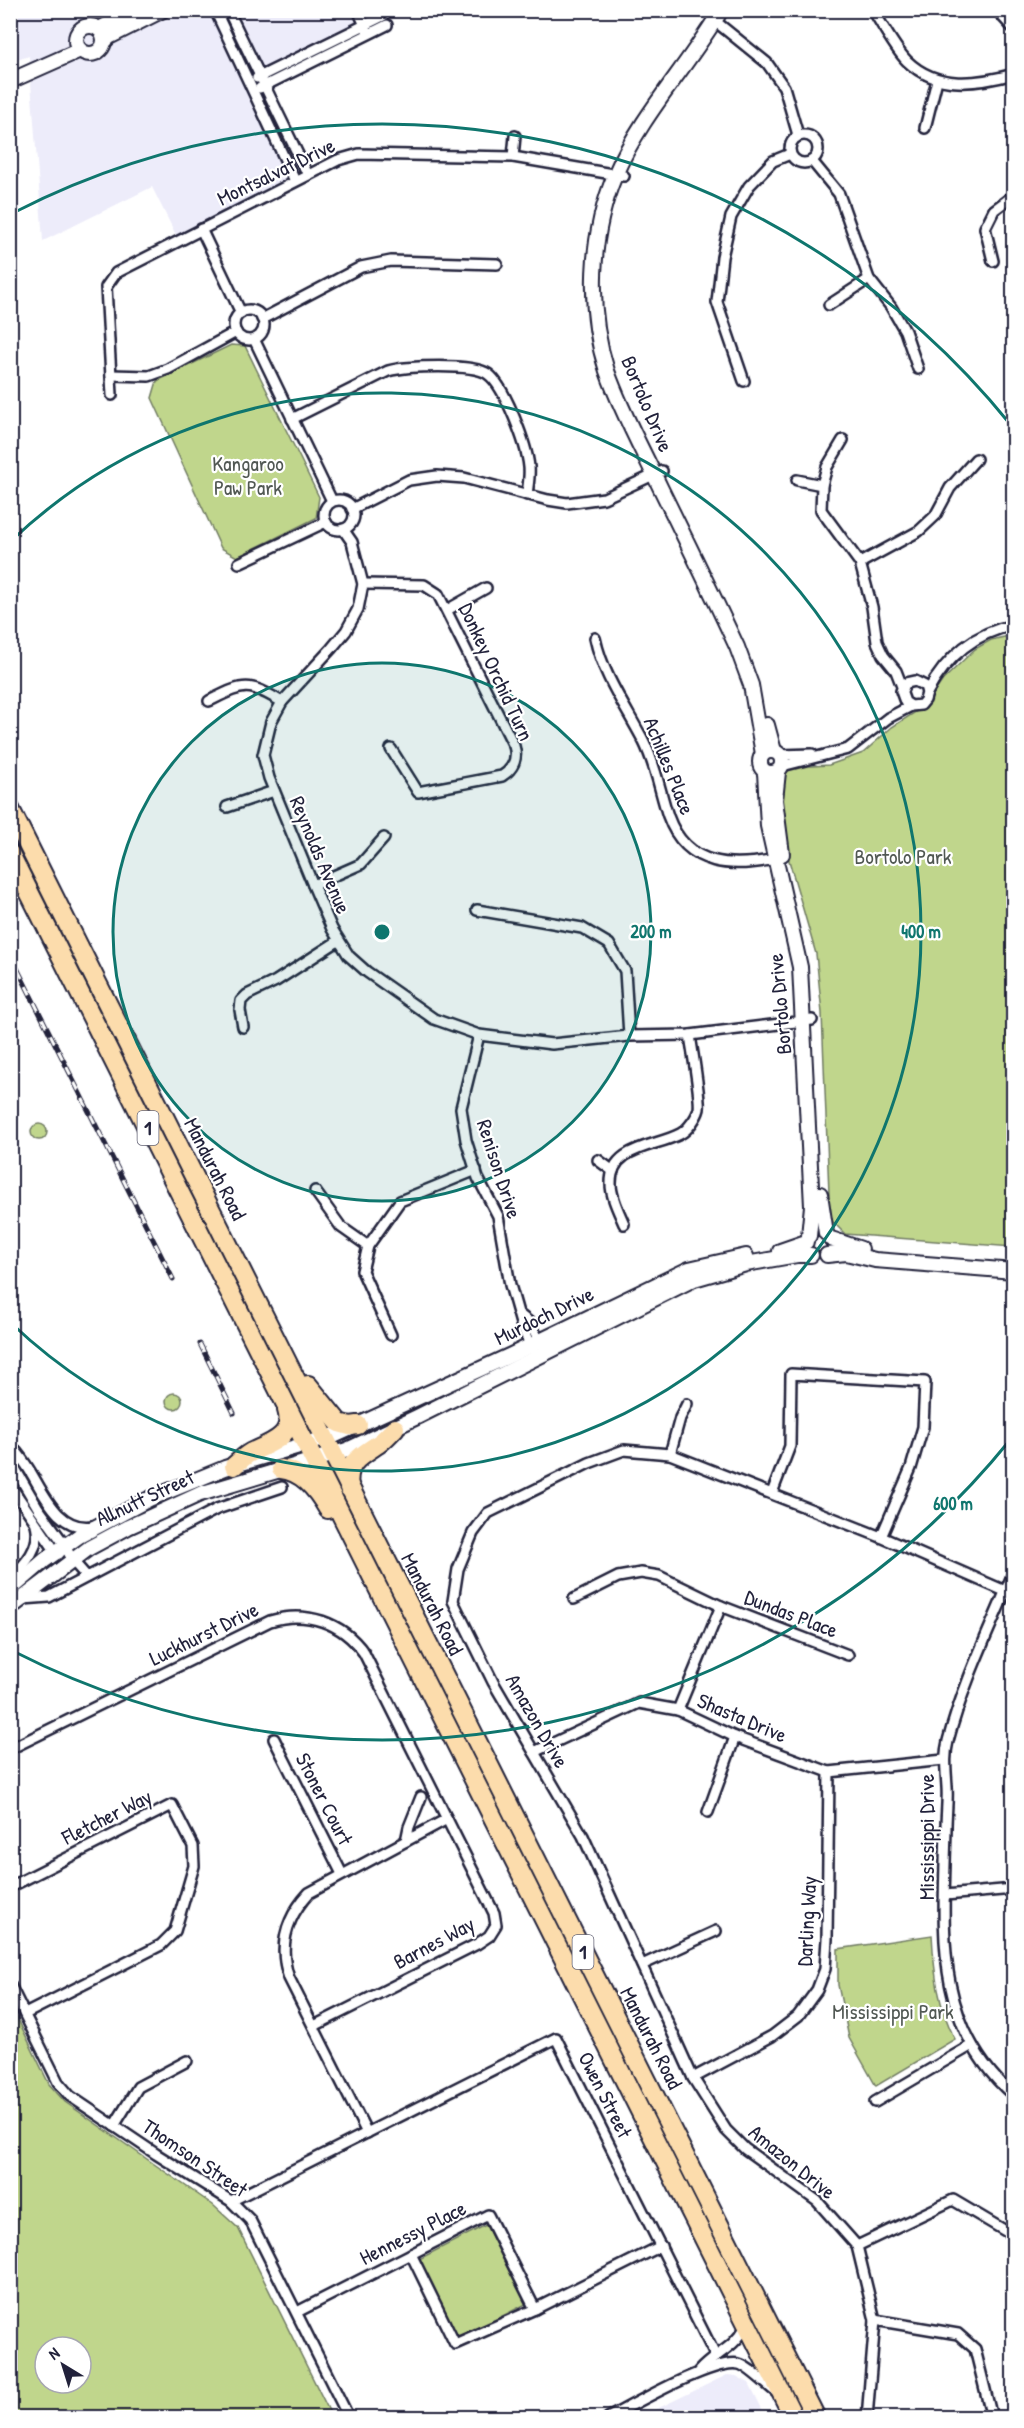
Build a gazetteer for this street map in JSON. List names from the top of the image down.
{
  "streets": {
    "highway": ["1", "Mandurah Road"],
    "main road": ["Bortolo Drive", "Murdoch Drive", "Allnutt Street"],
    "street": [
      "Montsalvat Drive",
      "Donkey Orchid Turn",
      "Achilles Place",
      "Reynolds Avenue",
      "Renison Drive",
      "Dundas Place",
      "Luckhurst Drive",
      "Shasta Drive",
      "Amazon Drive",
      "Stoner Court",
      "Fletcher Way",
      "Mississippi Drive",
      "Darling Way",
      "Barnes Way",
      "Owen Street",
      "Thomson Street",
      "Hennessy Place"
    ]
  },
  "crossings": [
    ["Montsalvat Drive", "Bortolo Drive"],
    ["Bortolo Drive", "Achilles Place"],
    ["Bortolo Drive", "Reynolds Avenue"],
    ["Bortolo Drive", "Murdoch Drive"],
    ["Donkey Orchid Turn", "Reynolds Avenue"],
    ["Reynolds Avenue", "Renison Drive"],
    ["Mandurah Road", "Murdoch Drive"],
    ["Mandurah Road", "Allnutt Street"],
    ["Renison Drive", "Murdoch Drive"],
    ["Murdoch Drive", "Allnutt Street"],
    ["Dundas Place", "Shasta Drive"],
    ["Luckhurst Drive", "Barnes Way"],
    ["Shasta Drive", "Amazon Drive"],
    ["Shasta Drive", "Mississippi Drive"],
    ["Shasta Drive", "Darling Way"],
    ["Amazon Drive", "Mississippi Drive"],
    ["Amazon Drive", "Darling Way"],
    ["Fletcher Way", "Thomson Street"],
    ["Thomson Street", "Hennessy Place"]
  ],
  "parks": ["Kangaroo Paw Park", "Bortolo Park", "Mississippi Park"],
  "north": "top left",
  "rings": ["200 m", "400 m", "600 m"]
}
